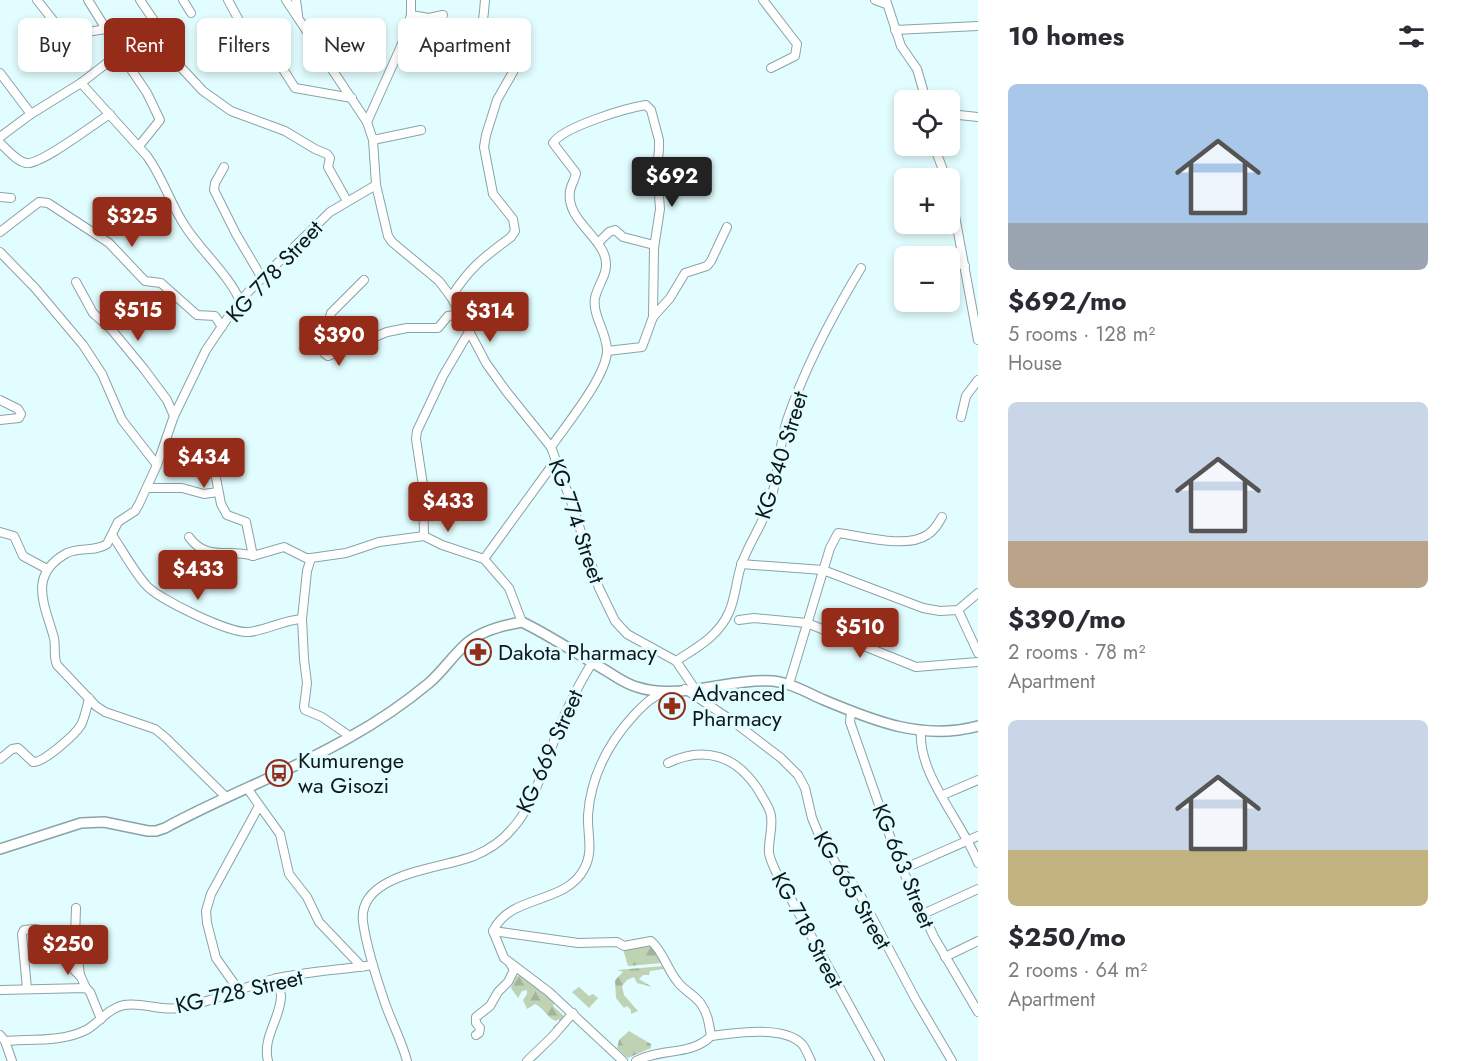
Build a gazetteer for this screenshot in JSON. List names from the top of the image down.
{
  "streets": {
    "street": [
      "KG 778 Street",
      "KG 840 Street",
      "KG 774 Street",
      "KG 669 Street",
      "KG 663 Street",
      "KG 665 Street",
      "KG 718 Street",
      "KG 728 Street"
    ]
  },
  "crossings": [
    ["KG 778 Street", "KG 774 Street"],
    ["KG 840 Street", "KG 774 Street"],
    ["KG 774 Street", "KG 665 Street"],
    ["KG 669 Street", "KG 728 Street"]
  ],
  "places": {
    "pharmacy": ["Dakota Pharmacy", "Advanced Pharmacy"],
    "bus stop": ["Kumurenge wa Gisozi"]
  },
  "page": {
    "heading": "10 homes",
    "chip": [
      "Buy",
      "Rent",
      "Filters",
      "New",
      "Apartment"
    ],
    "list": [
      {
        "name": "$692/mo",
        "note": "5 rooms · 128 m² · House"
      },
      {
        "name": "$390/mo",
        "note": "2 rooms · 78 m² · Apartment"
      },
      {
        "name": "$250/mo",
        "note": "2 rooms · 64 m² · Apartment"
      }
    ],
    "map_buttons": ["+", "−"],
    "price": [
      "$692",
      "$325",
      "$515",
      "$314",
      "$390",
      "$434",
      "$433",
      "$433",
      "$510",
      "$250"
    ]
  }
}
